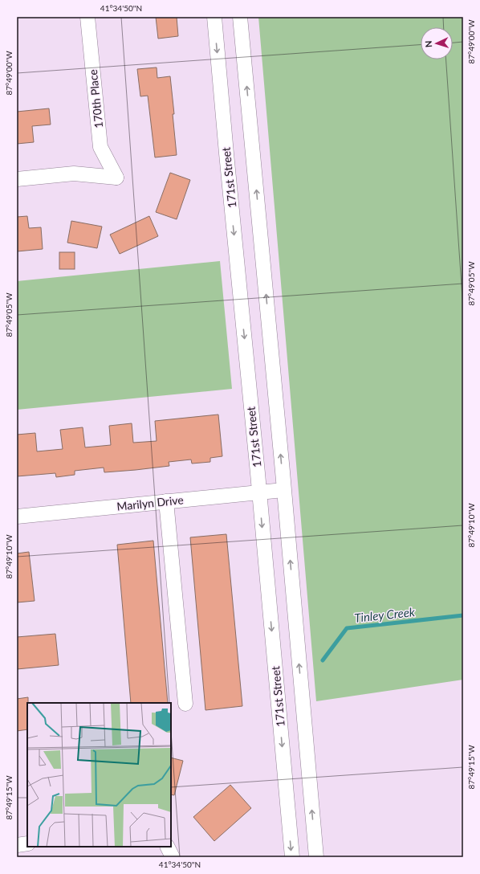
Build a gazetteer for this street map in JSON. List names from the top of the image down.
{
  "streets": {
    "street": ["170th Place", "171st Street", "Marilyn Drive"]
  },
  "crossings": [
    ["171st Street", "Marilyn Drive"]
  ],
  "water": ["Tinley Creek"],
  "north": "left",
  "coordinates": [
    "41°34'50\"N",
    "87°49'00\"W",
    "87°49'05\"W",
    "87°49'10\"W",
    "87°49'15\"W"
  ]
}
